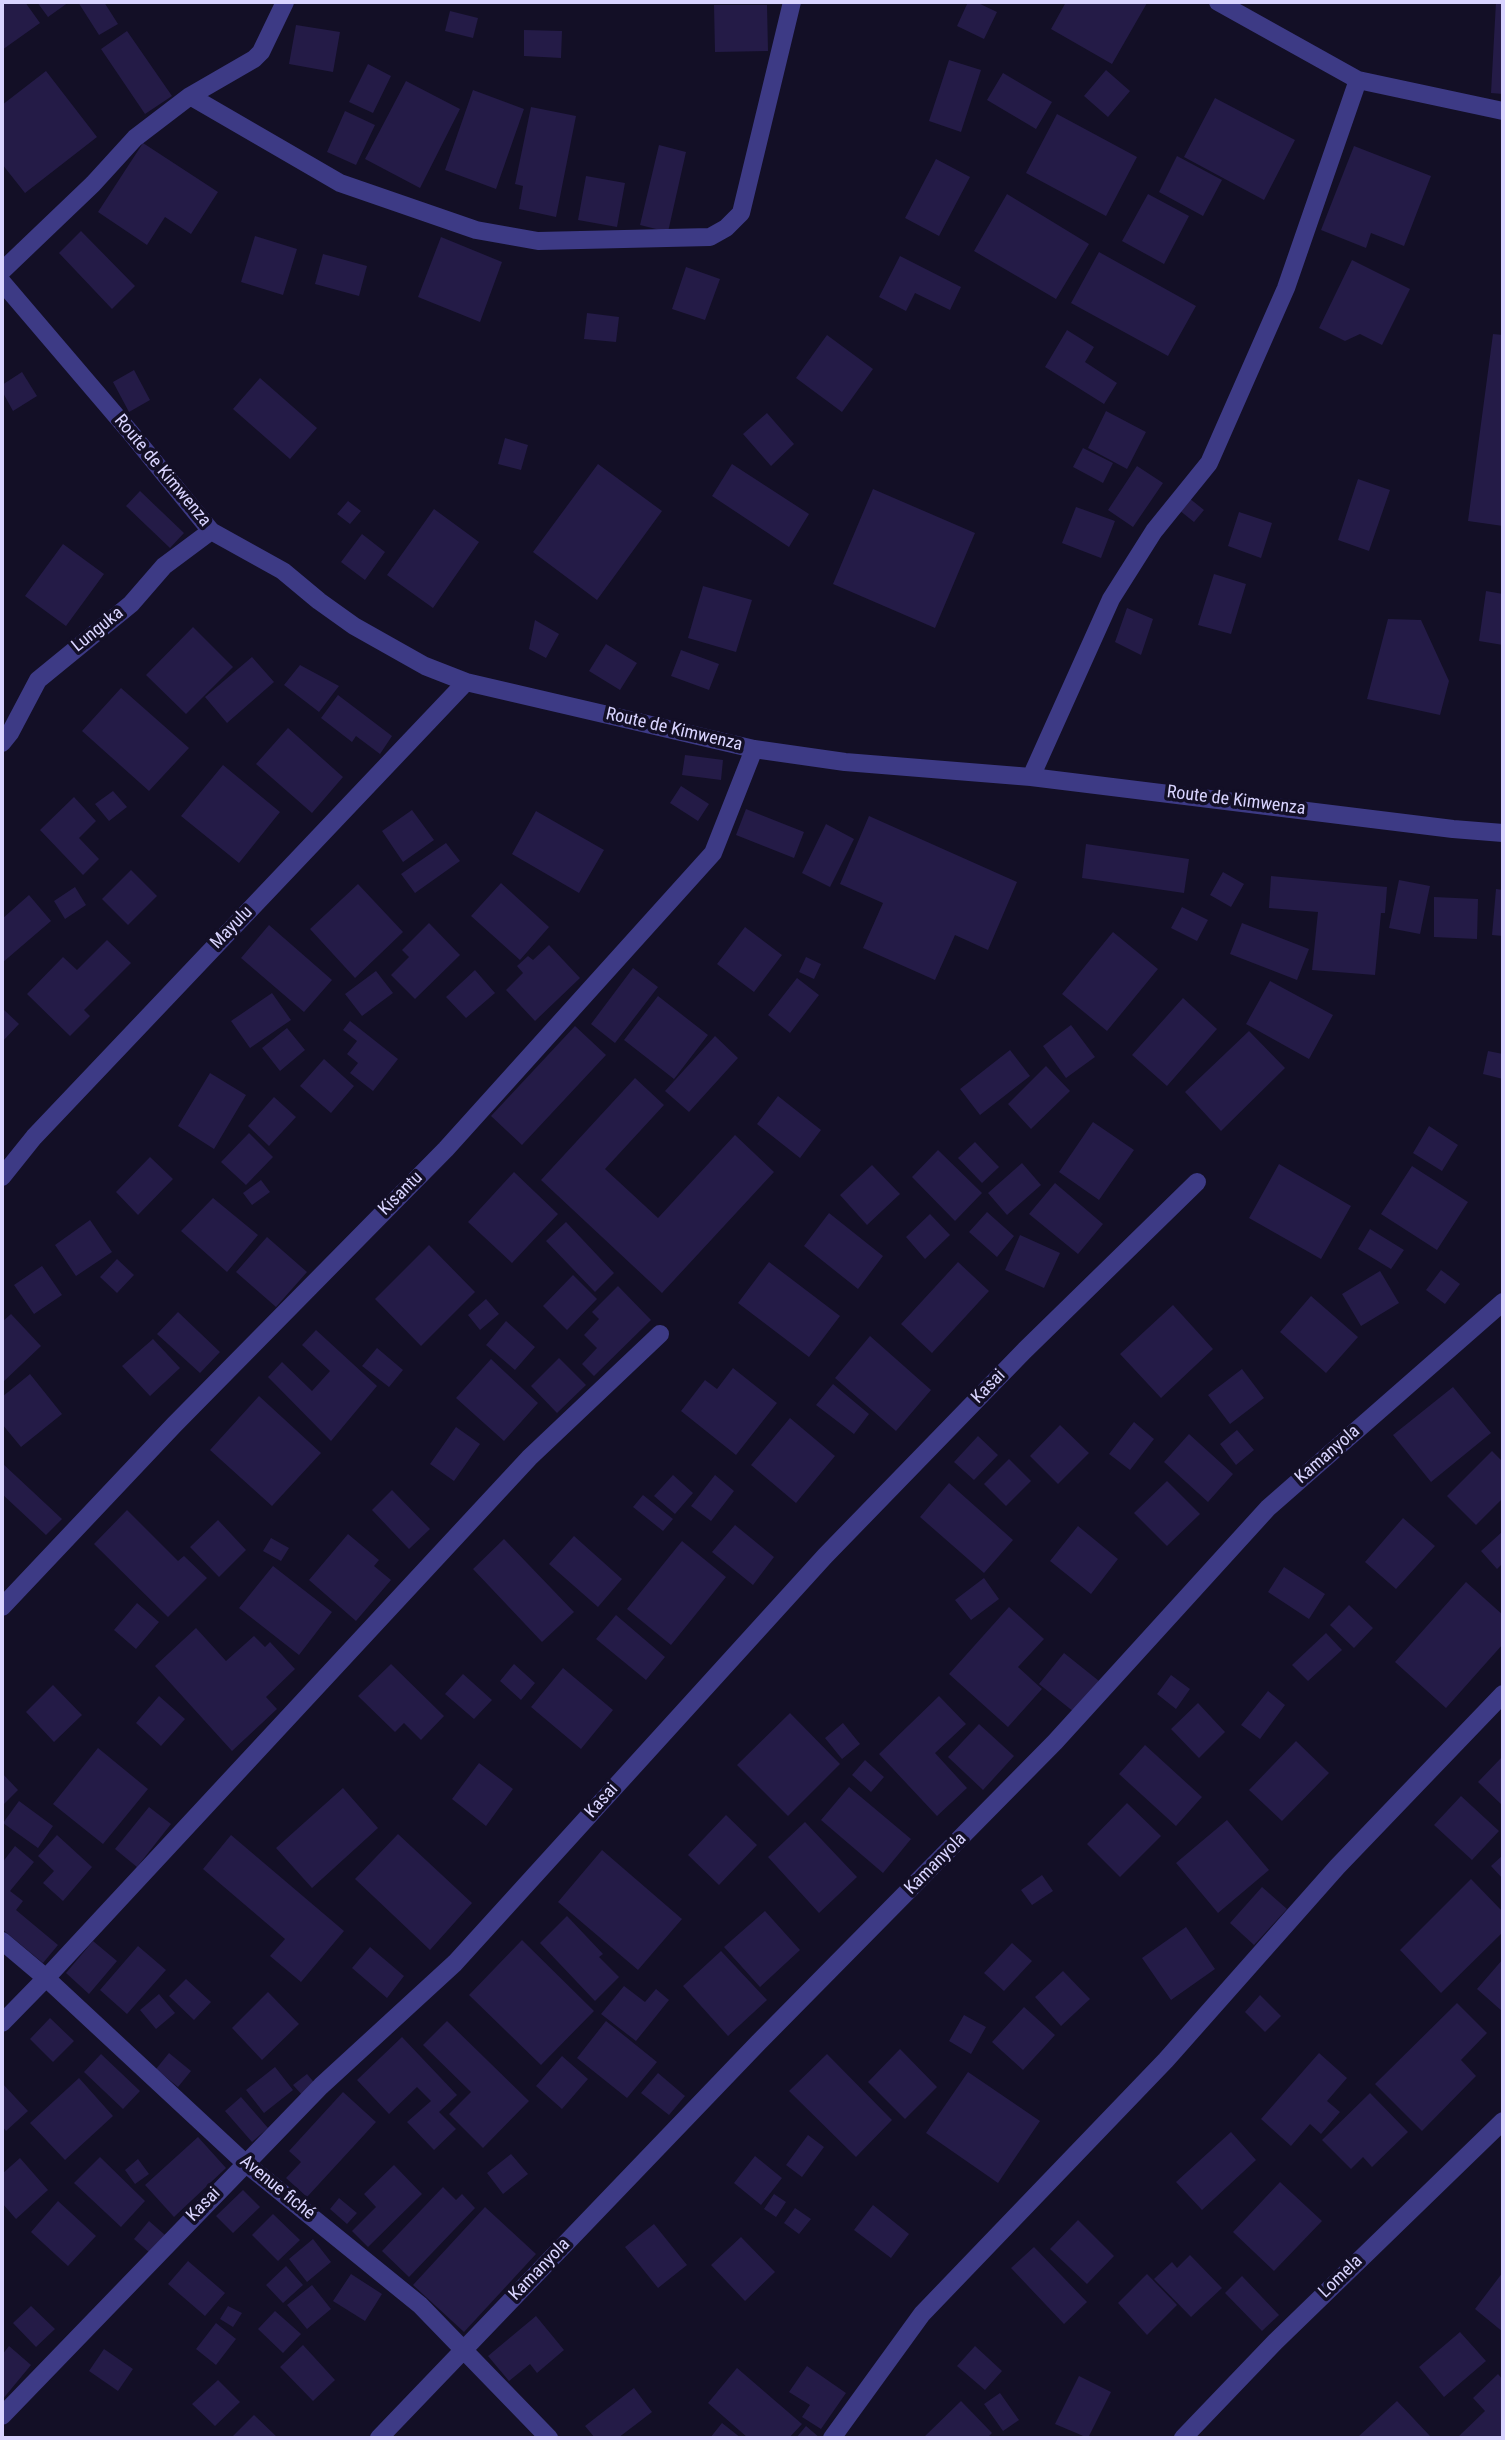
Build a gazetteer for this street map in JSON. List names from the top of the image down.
{
  "streets": {
    "street": [
      "Route de Kimwenza",
      "Lunguka",
      "Mayulu",
      "Kisantu",
      "Kasai",
      "Kamanyola",
      "Avenue fiché",
      "Lomela"
    ]
  },
  "crossings": [
    ["Route de Kimwenza", "Lunguka"],
    ["Route de Kimwenza", "Mayulu"],
    ["Route de Kimwenza", "Kisantu"],
    ["Kasai", "Avenue fiché"],
    ["Kamanyola", "Avenue fiché"]
  ]
}
